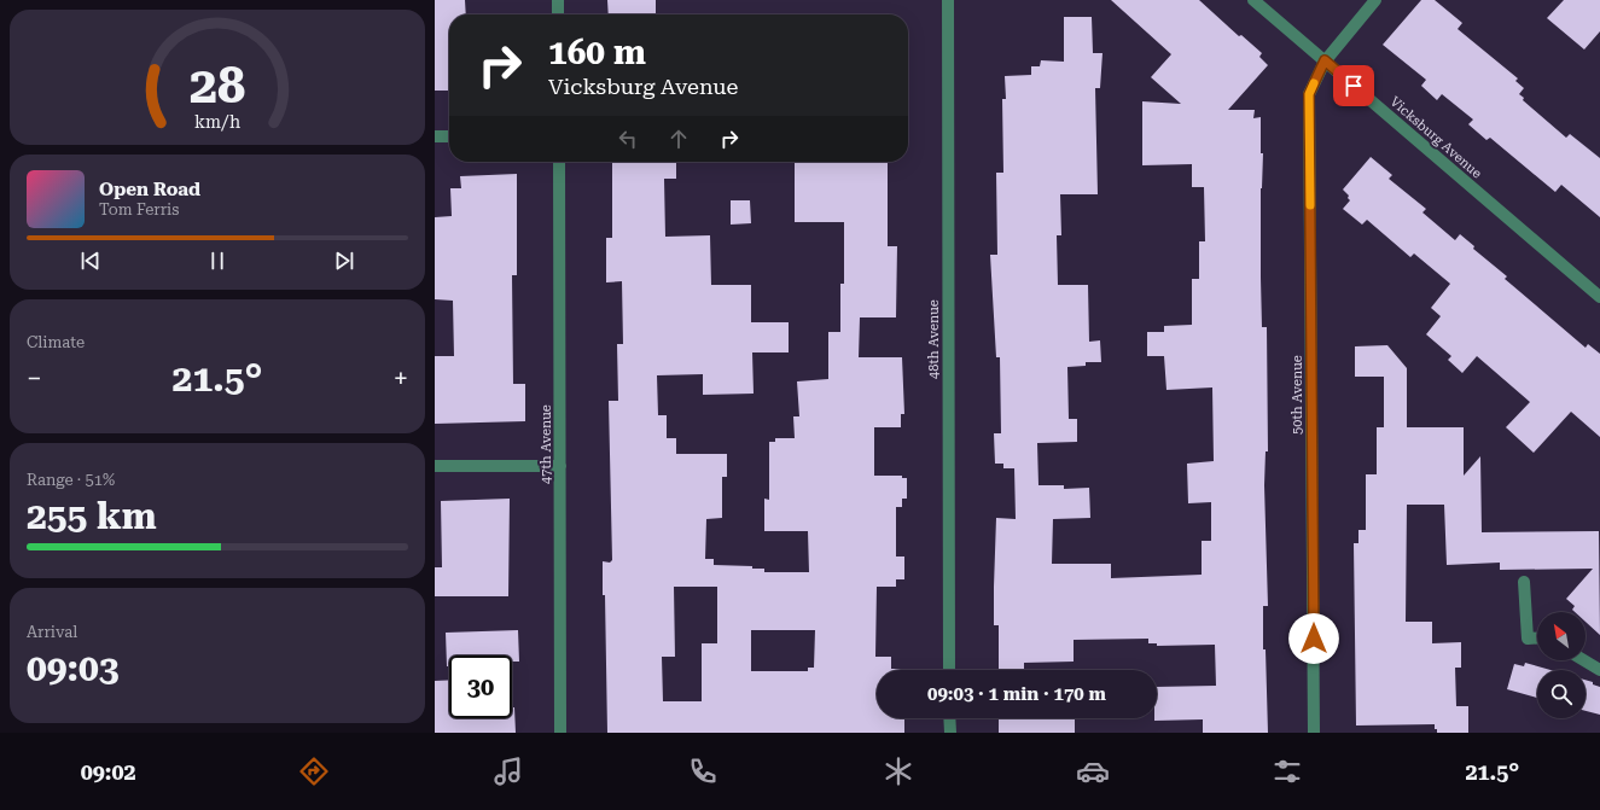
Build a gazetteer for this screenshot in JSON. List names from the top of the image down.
{
  "streets": {
    "street": [
      "Vicksburg Avenue",
      "48th Avenue",
      "50th Avenue",
      "47th Avenue"
    ]
  },
  "crossings": [
    ["Vicksburg Avenue", "50th Avenue"]
  ],
  "north": "top left",
  "page": {
    "turn": ["160 m", "Vicksburg Avenue"],
    "song": ["Open Road", "Tom Ferris"],
    "tile": [
      "Climate",
      ["Range · 51%", "255 km"],
      ["Arrival", "09:03"]
    ],
    "heat": ["−", "21.5°", "+"],
    "limit": "30",
    "trip": "09:03 · 1 min · 170 m",
    "tabs": ["09:02", "21.5°"],
    "gauge": ["28", "km/h"]
  }
}
